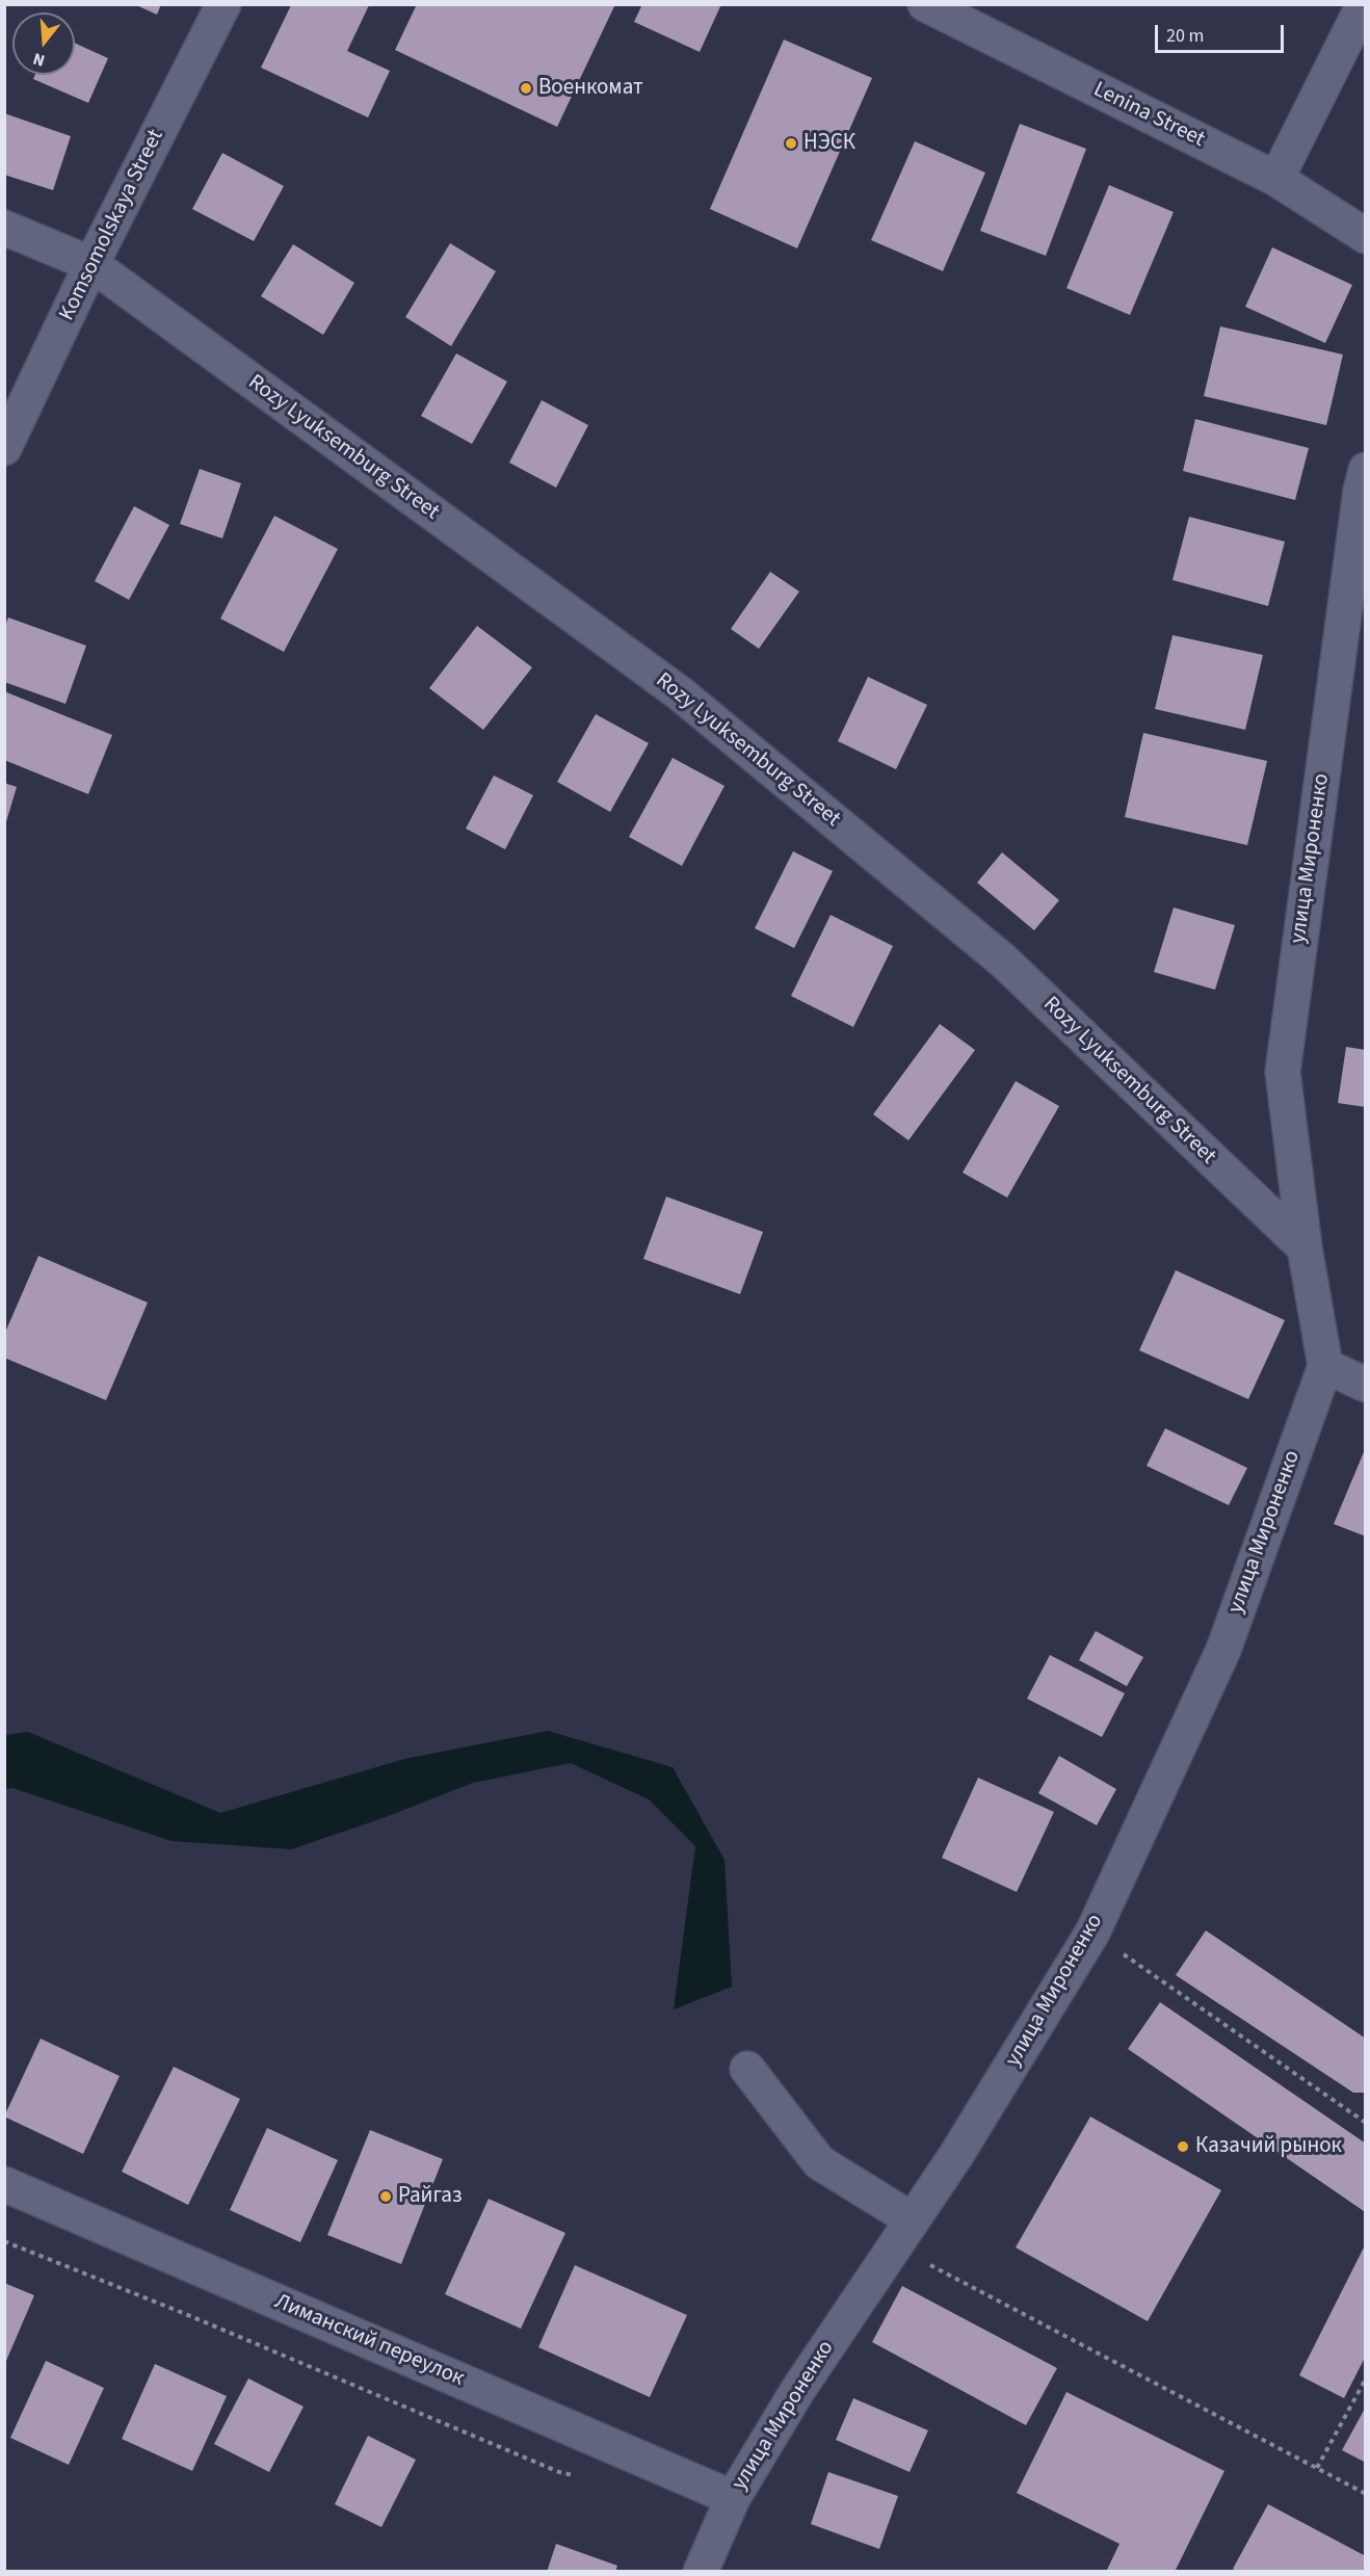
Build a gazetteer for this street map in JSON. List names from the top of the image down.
{
  "streets": {
    "street": [
      "Lenina Street",
      "Komsomolskaya Street",
      "Rozy Lyuksemburg Street",
      "улица Мироненко",
      "Лиманский переулок"
    ]
  },
  "crossings": [
    ["Komsomolskaya Street", "Rozy Lyuksemburg Street"],
    ["Rozy Lyuksemburg Street", "улица Мироненко"],
    ["улица Мироненко", "Лиманский переулок"]
  ],
  "places": [
    "Военкомат",
    "НЭСК",
    "Казачий рынок",
    "Райгаз"
  ],
  "scale_bar": "20 m",
  "north": "bottom"
}
